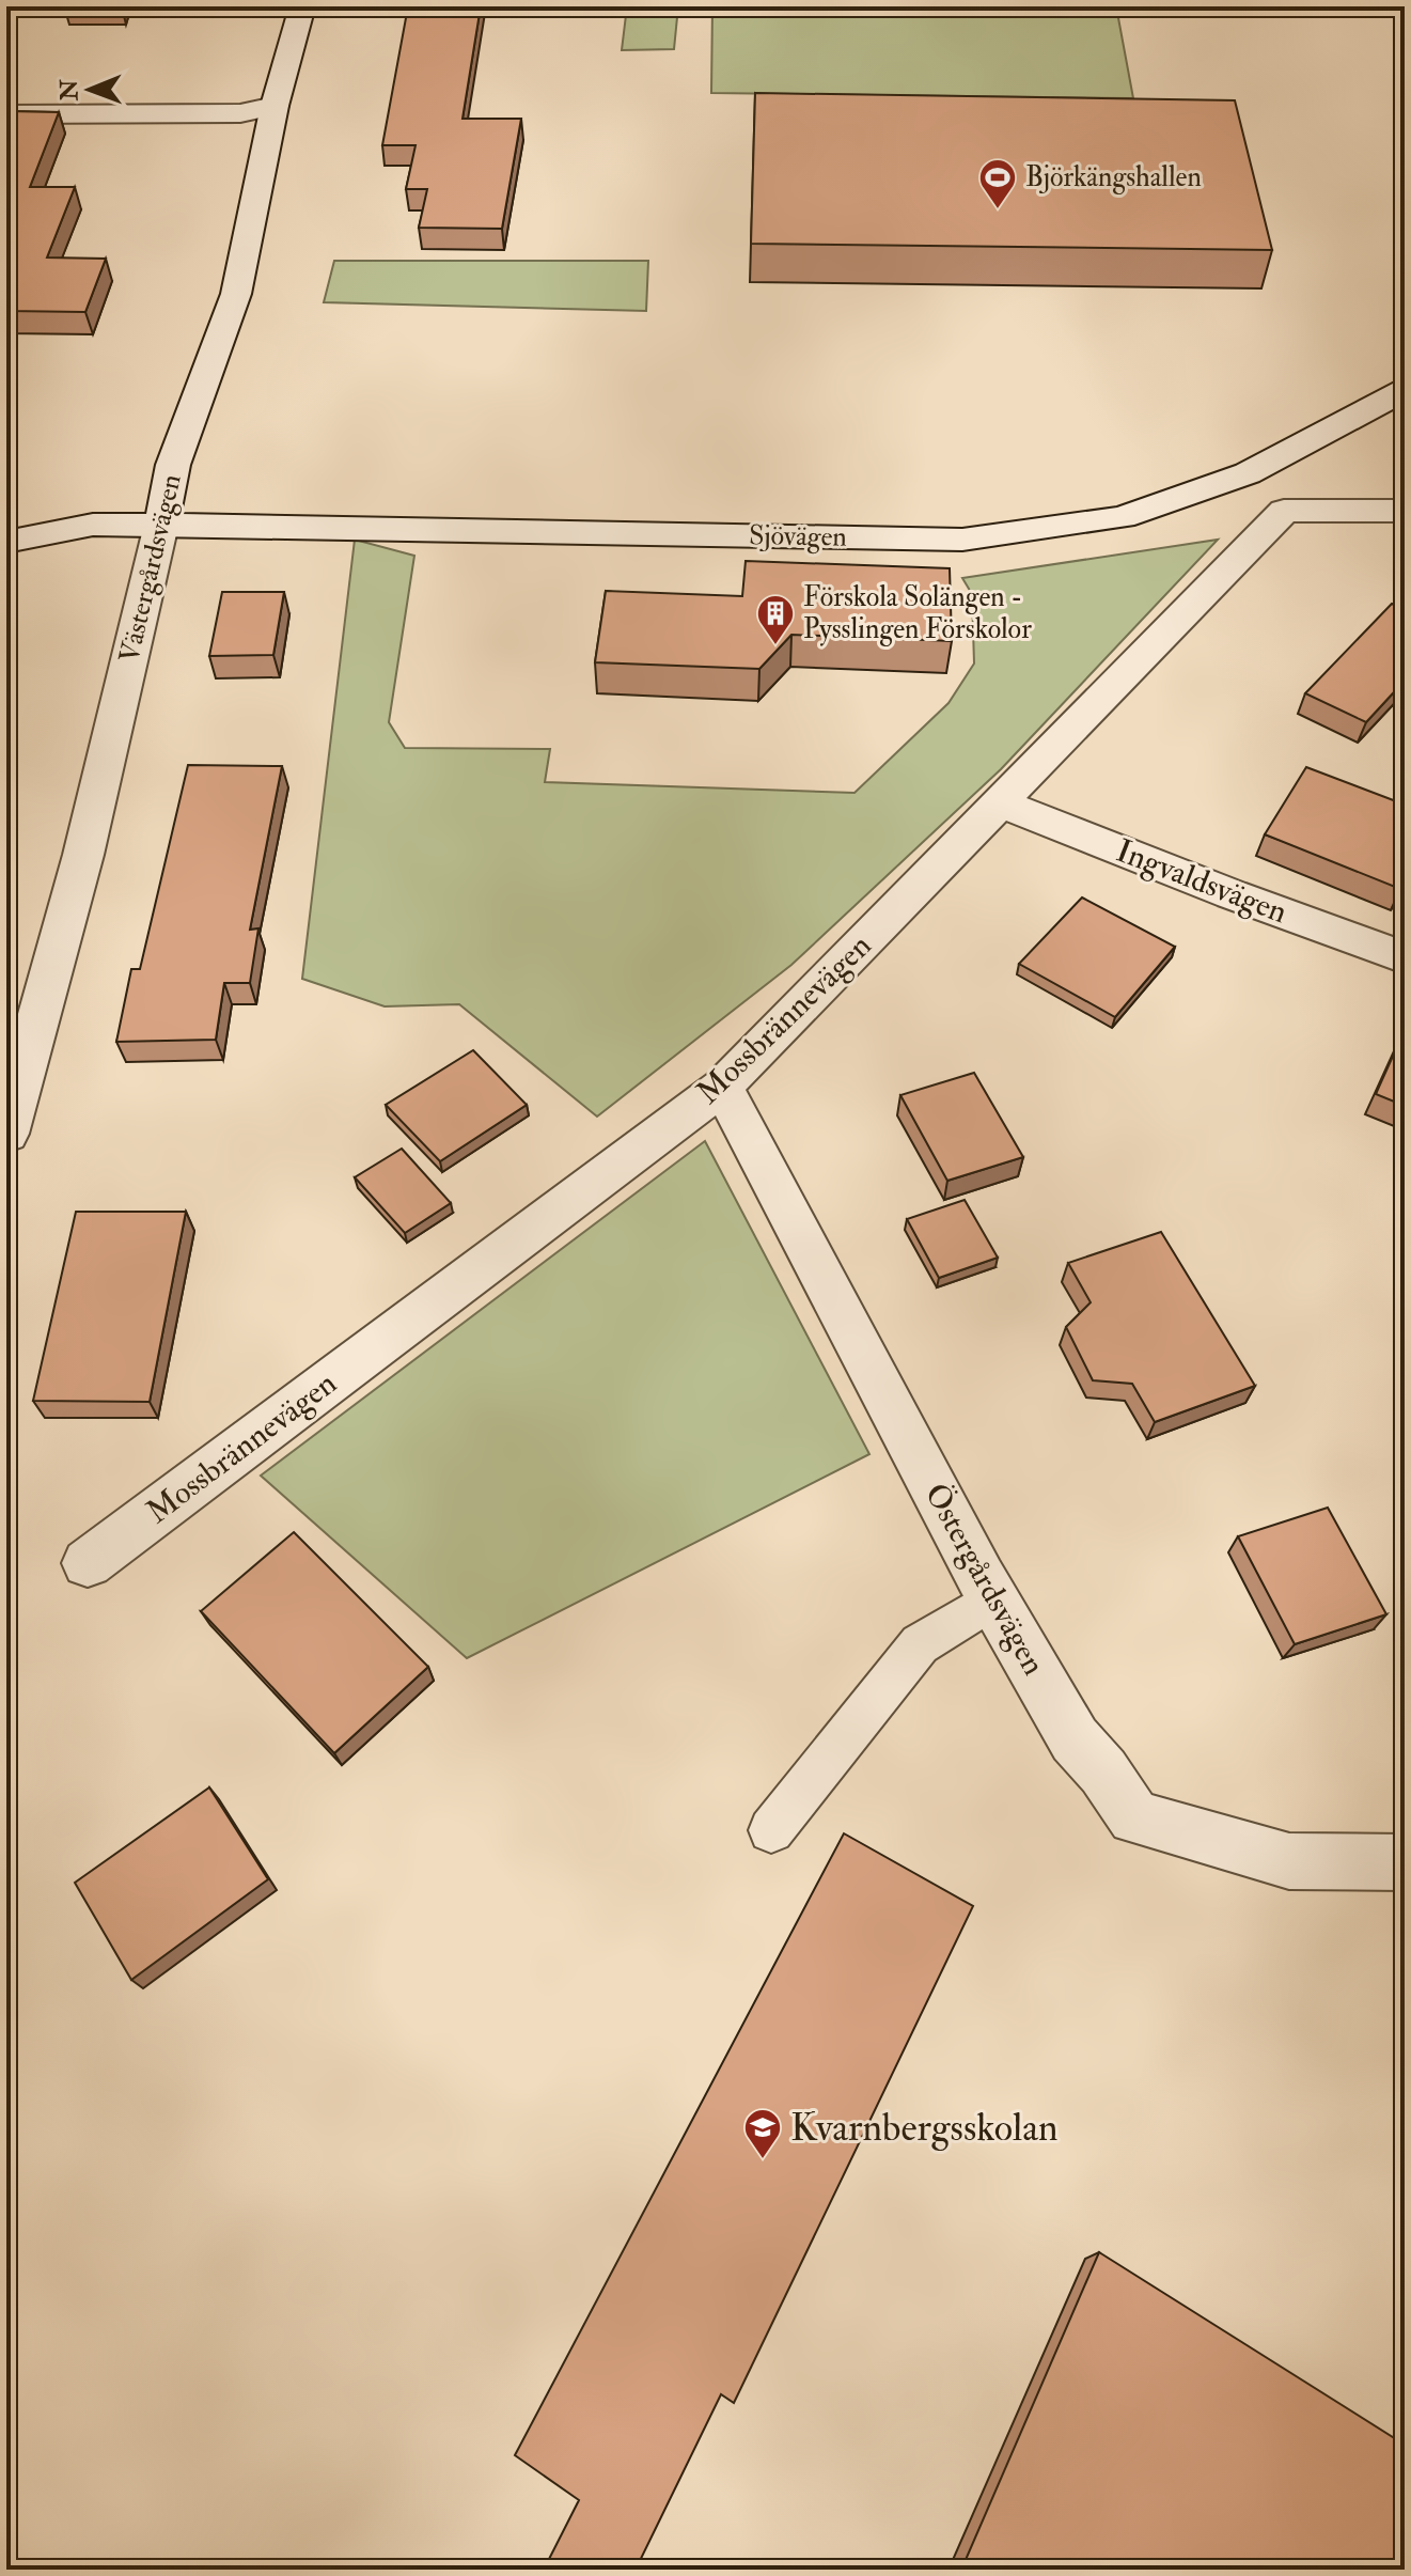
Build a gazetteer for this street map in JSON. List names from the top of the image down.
{
  "streets": {
    "street": [
      "Sjövägen",
      "Västergårdsvägen",
      "Ingvaldsvägen",
      "Mossbrännevägen",
      "Östergårdsvägen"
    ]
  },
  "crossings": [
    ["Sjövägen", "Västergårdsvägen"],
    ["Ingvaldsvägen", "Mossbrännevägen"],
    ["Mossbrännevägen", "Östergårdsvägen"]
  ],
  "places": {
    "sports": ["Björkängshallen"],
    "building": ["Förskola Solängen - Pysslingen Förskolor"],
    "school or university": ["Kvarnbergsskolan"]
  },
  "north": "left"
}
